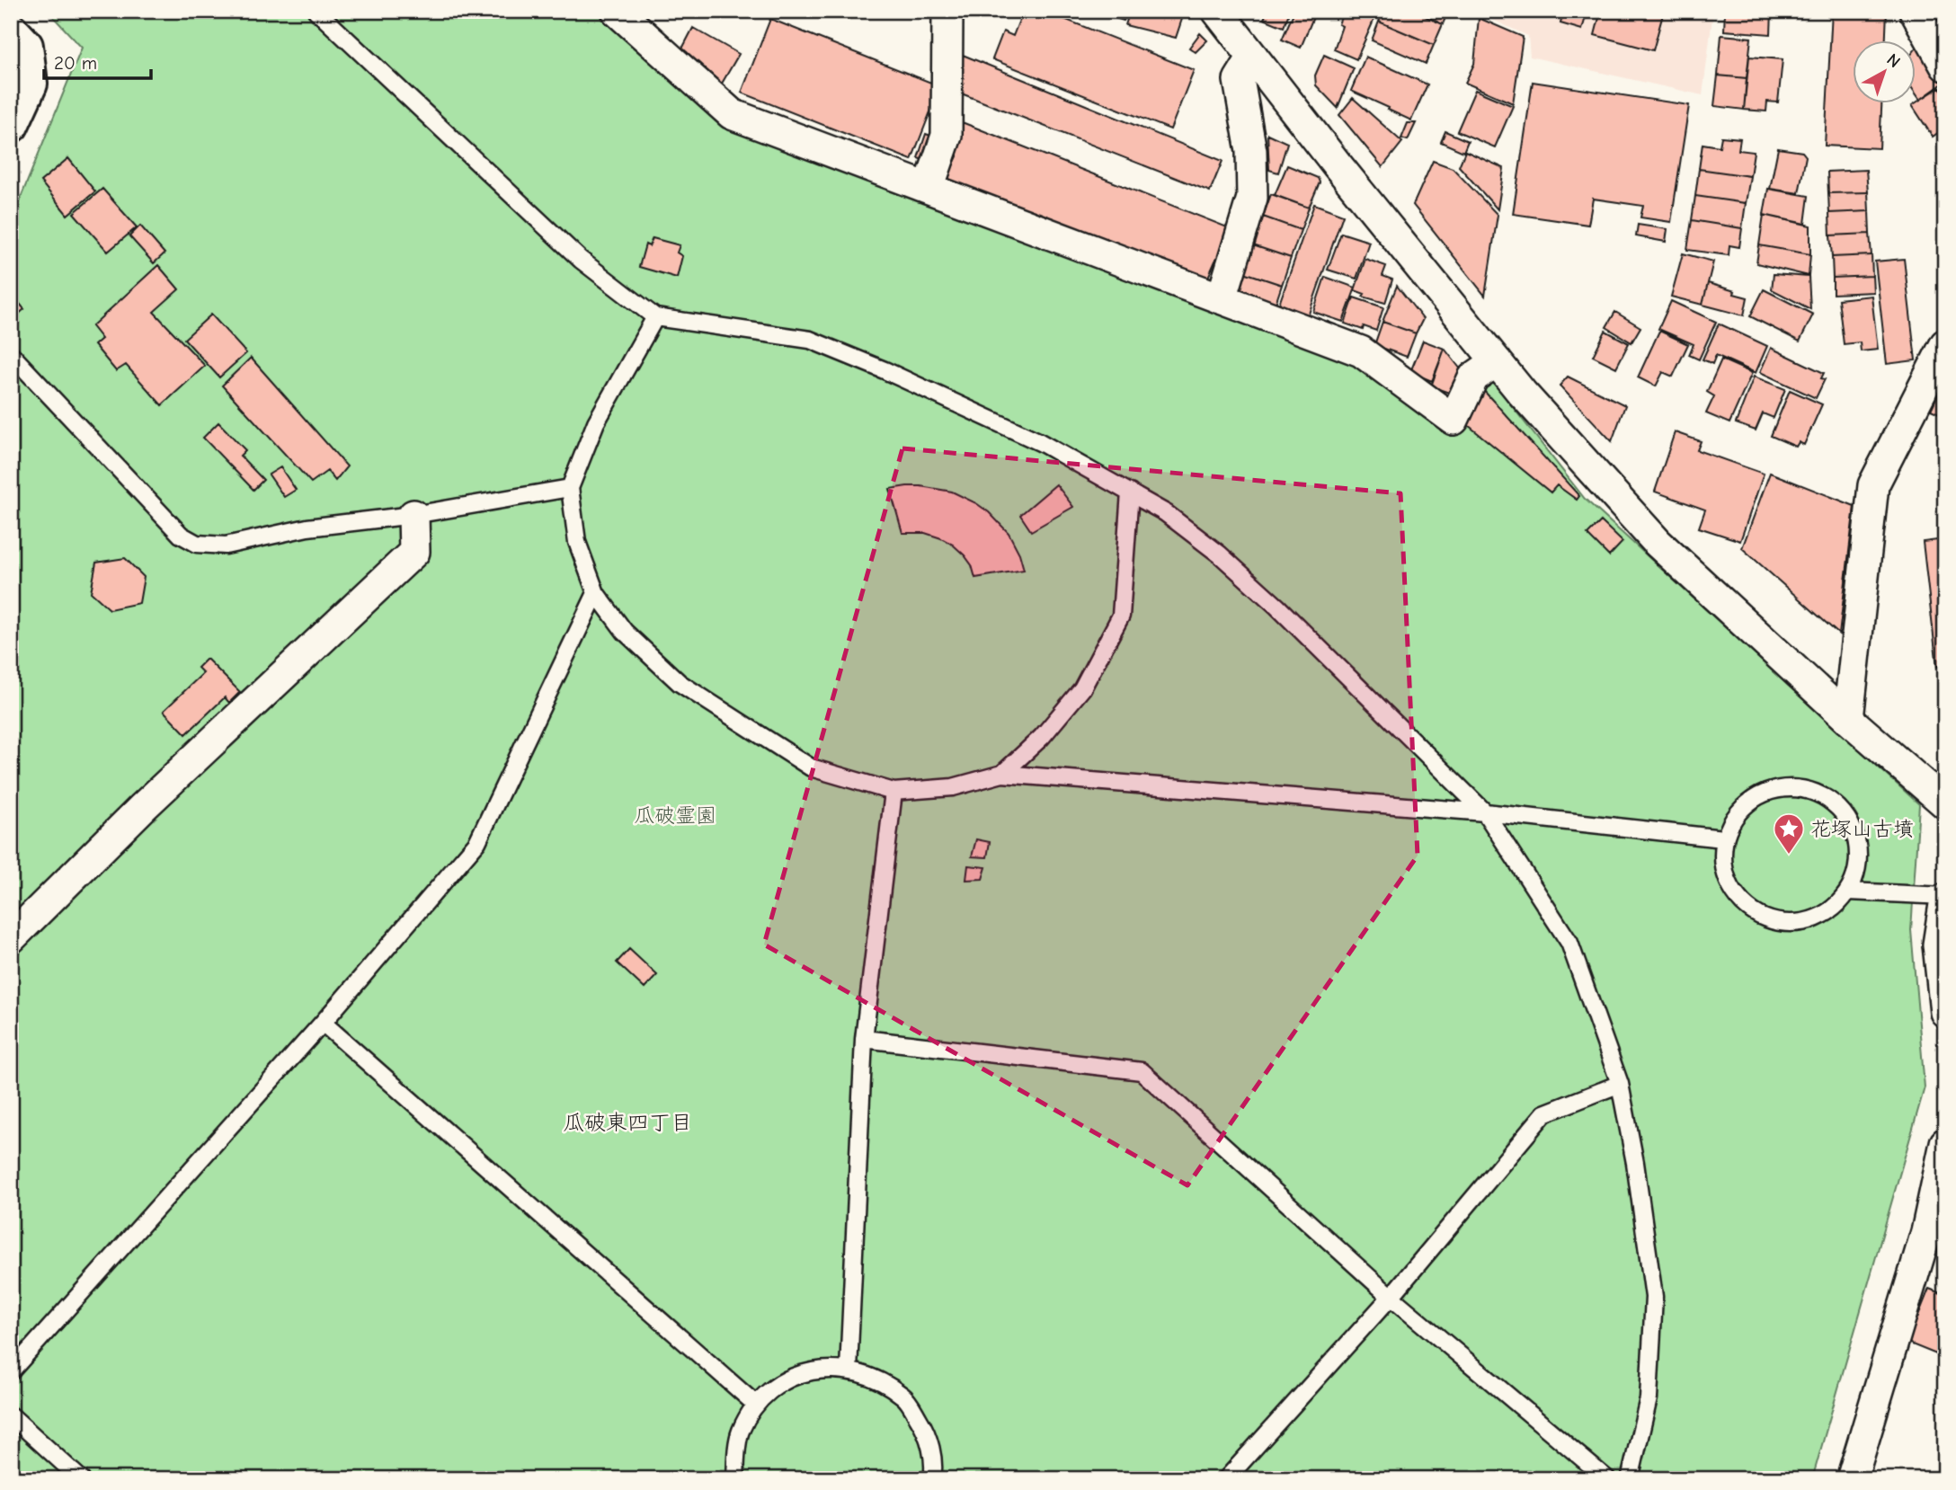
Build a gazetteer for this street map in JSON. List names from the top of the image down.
{
  "districts": ["瓜破東四丁目"],
  "parks": ["瓜破霊園"],
  "places": {
    "place": ["花塚山古墳"]
  },
  "scale_bar": "20 m",
  "north": "top right"
}
